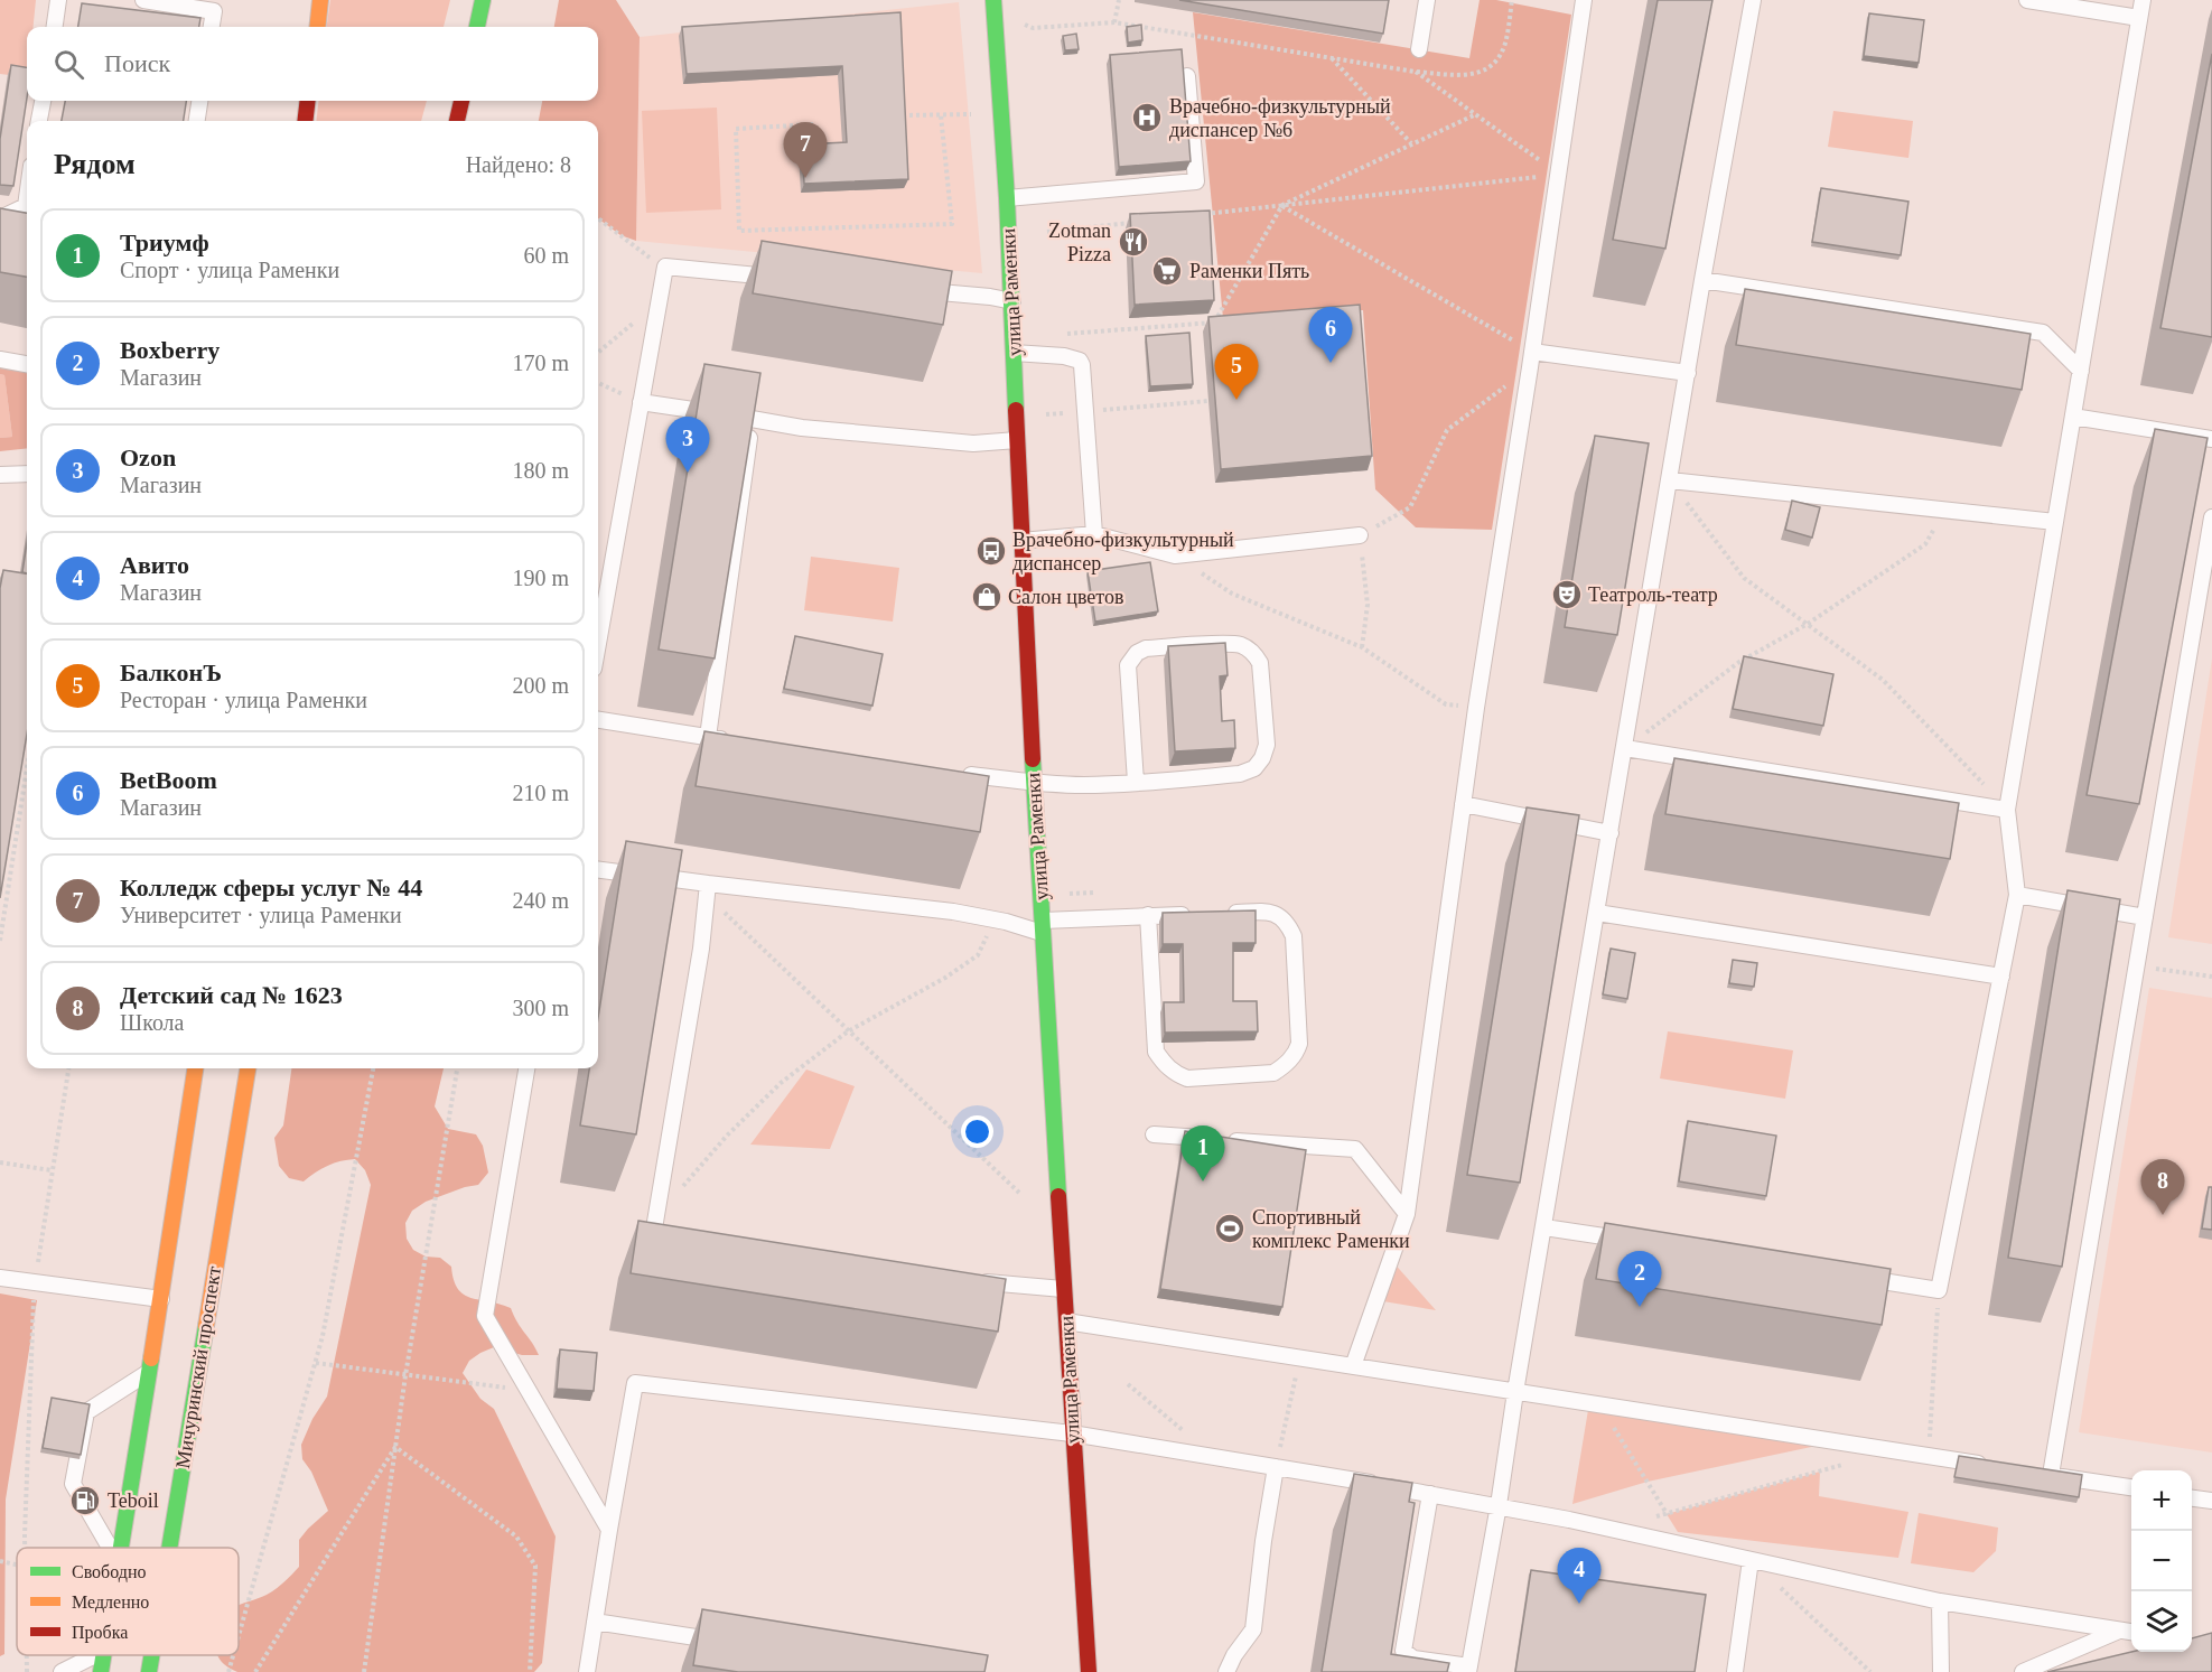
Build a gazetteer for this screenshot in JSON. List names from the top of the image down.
{
  "streets": {
    "street": ["улица Раменки", "Мичуринский проспект"]
  },
  "places": {
    "hospital": ["Врачебно-физкультурный диспансер №6"],
    "restaurant": ["Zotman Pizza"],
    "supermarket": ["Раменки Пять"],
    "bus stop": ["Врачебно-физкультурный диспансер"],
    "theatre": ["Театроль-театр"],
    "shop": ["Салон цветов"],
    "sports": ["Спортивный комплекс Раменки"],
    "fuel station": ["Teboil"]
  },
  "legend": ["Свободно", "Медленно", "Пробка"],
  "page": {
    "search": "Поиск",
    "heading": ["Рядом", "Найдено: 8"],
    "pins": [
      "7",
      "6",
      "5",
      "3",
      "1",
      "8",
      "2",
      "4"
    ],
    "list": [
      {
        "mark": "1",
        "name": "Триумф",
        "note": "Спорт · улица Раменки",
        "value": "60 m"
      },
      {
        "mark": "2",
        "name": "Boxberry",
        "note": "Магазин",
        "value": "170 m"
      },
      {
        "mark": "3",
        "name": "Ozon",
        "note": "Магазин",
        "value": "180 m"
      },
      {
        "mark": "4",
        "name": "Авито",
        "note": "Магазин",
        "value": "190 m"
      },
      {
        "mark": "5",
        "name": "БалконЪ",
        "note": "Ресторан · улица Раменки",
        "value": "200 m"
      },
      {
        "mark": "6",
        "name": "BetBoom",
        "note": "Магазин",
        "value": "210 m"
      },
      {
        "mark": "7",
        "name": "Колледж сферы услуг № 44",
        "note": "Университет · улица Раменки",
        "value": "240 m"
      },
      {
        "mark": "8",
        "name": "Детский сад № 1623",
        "note": "Школа",
        "value": "300 m"
      }
    ],
    "map_buttons": ["+", "−"]
  }
}
